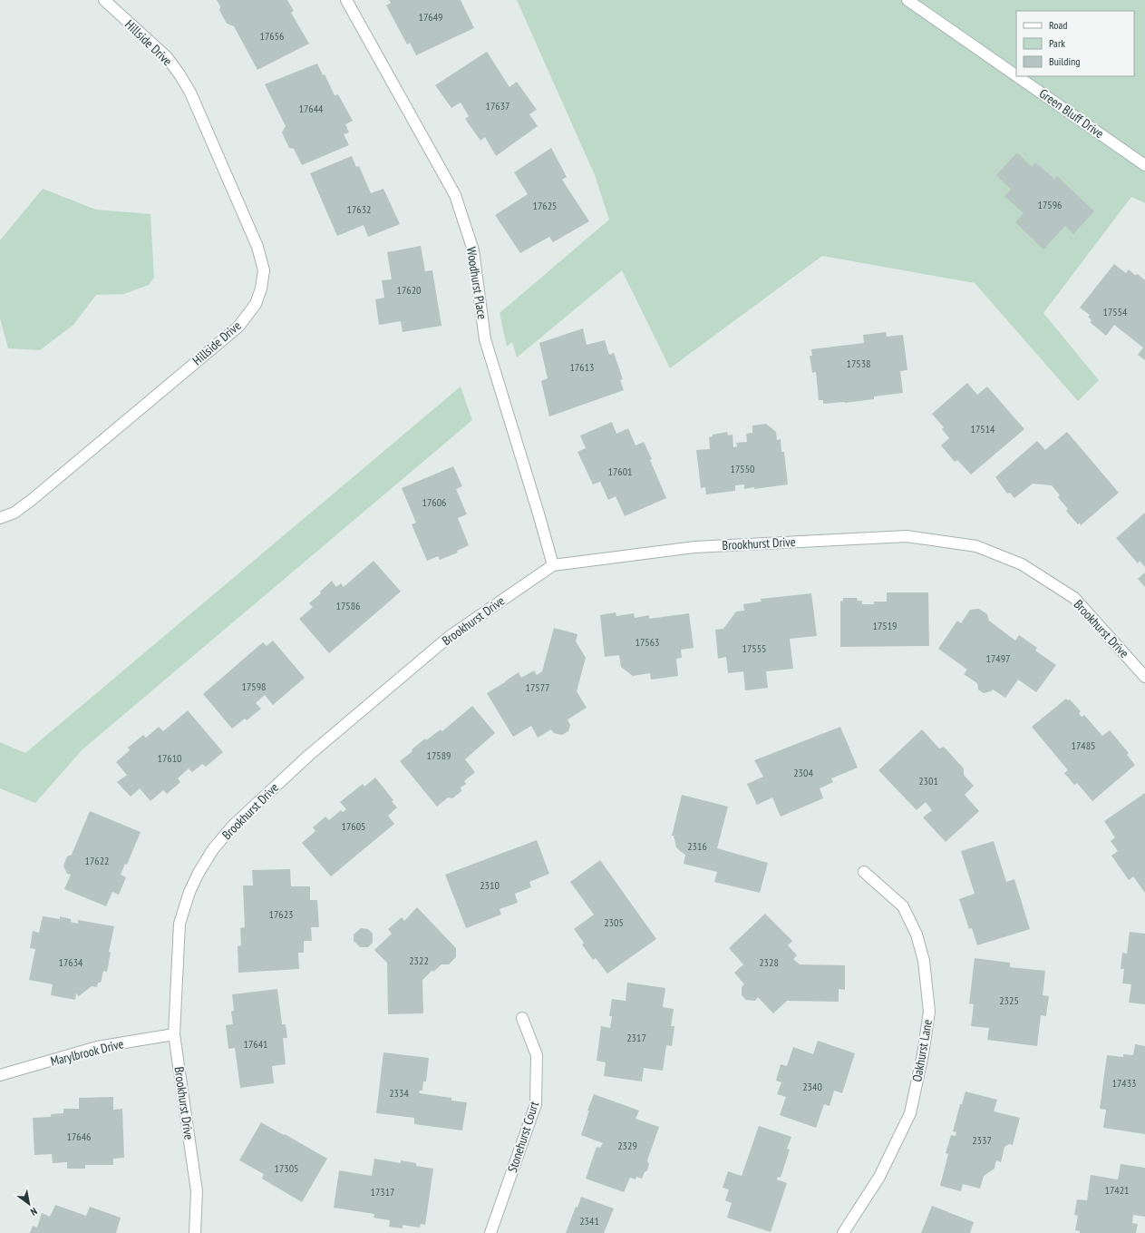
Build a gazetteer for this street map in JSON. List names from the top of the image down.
{
  "streets": {
    "street": [
      "Hillside Drive",
      "Green Bluff Drive",
      "Woodhurst Place",
      "Brookhurst Drive",
      "Oakhurst Lane",
      "Marylbrook Drive",
      "Stonehurst Court"
    ]
  },
  "crossings": [
    ["Woodhurst Place", "Brookhurst Drive"],
    ["Brookhurst Drive", "Marylbrook Drive"]
  ],
  "house_numbers": [
    "17649",
    "17656",
    "17637",
    "17644",
    "17596",
    "17625",
    "17632",
    "17620",
    "17554",
    "17538",
    "17613",
    "17514",
    "17550",
    "17601",
    "17606",
    "17586",
    "17519",
    "17563",
    "17555",
    "17497",
    "17598",
    "17577",
    "17485",
    "17589",
    "17610",
    "2304",
    "2301",
    "17605",
    "2316",
    "17622",
    "2310",
    "17623",
    "2305",
    "2322",
    "17634",
    "2328",
    "2325",
    "2317",
    "17641",
    "17433",
    "2340",
    "2334",
    "17646",
    "2337",
    "2329",
    "17305",
    "17421",
    "17317",
    "2341"
  ],
  "legend": ["Road", "Park", "Building"],
  "north": "bottom right"
}
